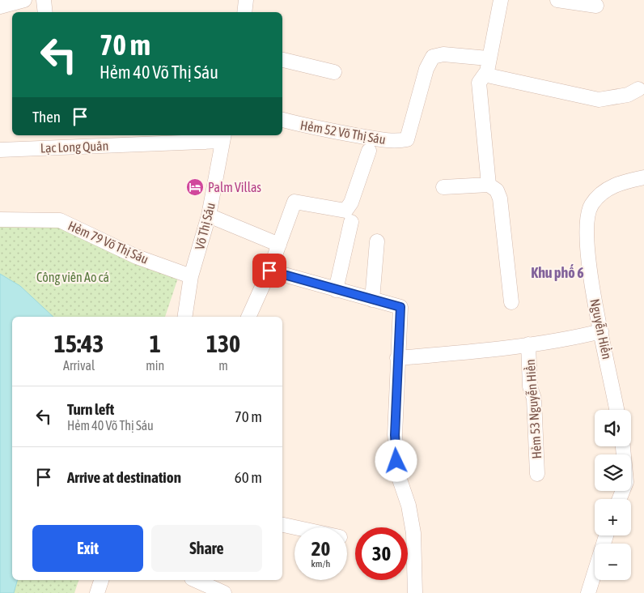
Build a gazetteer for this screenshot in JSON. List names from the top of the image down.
{
  "streets": {
    "street": [
      "Hẻm 52 Võ Thị Sáu",
      "Lạc Long Quân",
      "Võ Thị Sáu",
      "Hẻm 79 Võ Thị Sáu",
      "Nguyễn Hiền",
      "Hẻm 53 Nguyễn Hiền"
    ]
  },
  "crossings": [
    ["Lạc Long Quân", "Võ Thị Sáu"],
    ["Võ Thị Sáu", "Hẻm 79 Võ Thị Sáu"]
  ],
  "districts": ["Khu phố 6"],
  "parks": ["Công viên Ao cá"],
  "places": {
    "hotel": ["Palm Villas"]
  },
  "page": {
    "turn": ["70 m", "Hẻm 40 Võ Thị Sáu"],
    "then": "Then",
    "eta": [
      "15:43",
      "Arrival",
      "1",
      "min",
      "130",
      "m"
    ],
    "list": [
      {
        "name": "Turn left",
        "note": "Hẻm 40 Võ Thị Sáu",
        "value": "70 m"
      },
      {
        "name": "Arrive at destination",
        "value": "60 m"
      }
    ],
    "map_buttons": ["+", "−"],
    "buttons": ["Exit", "Share"],
    "speed": "20 km/h",
    "limit": "30"
  }
}
